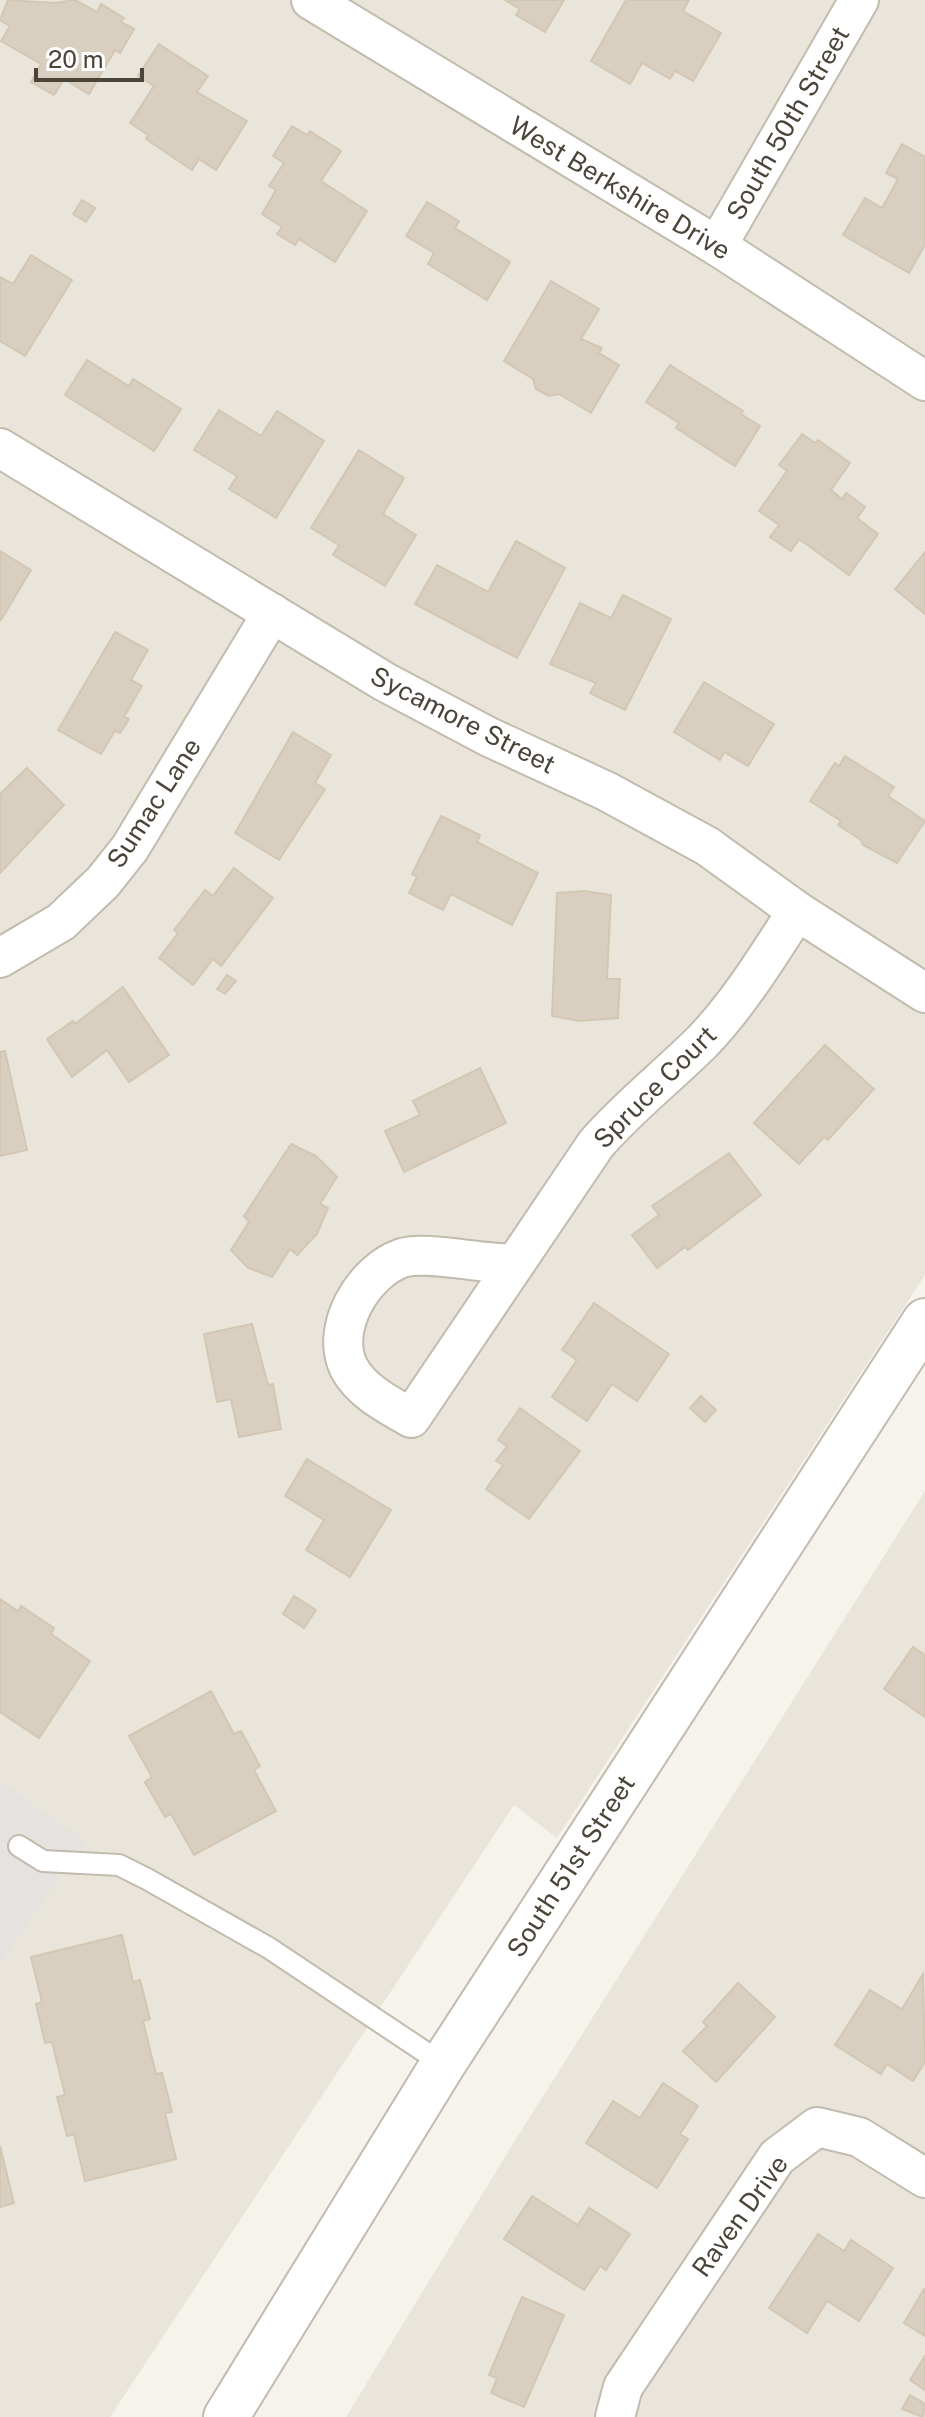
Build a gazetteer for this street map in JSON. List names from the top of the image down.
{
  "streets": {
    "street": [
      "South 50th Street",
      "West Berkshire Drive",
      "Sycamore Street",
      "Sumac Lane",
      "Spruce Court",
      "South 51st Street",
      "Raven Drive"
    ]
  },
  "crossings": [
    ["South 50th Street", "West Berkshire Drive"],
    ["Sycamore Street", "Sumac Lane"],
    ["Sycamore Street", "Spruce Court"]
  ],
  "scale_bar": "20 m"
}
